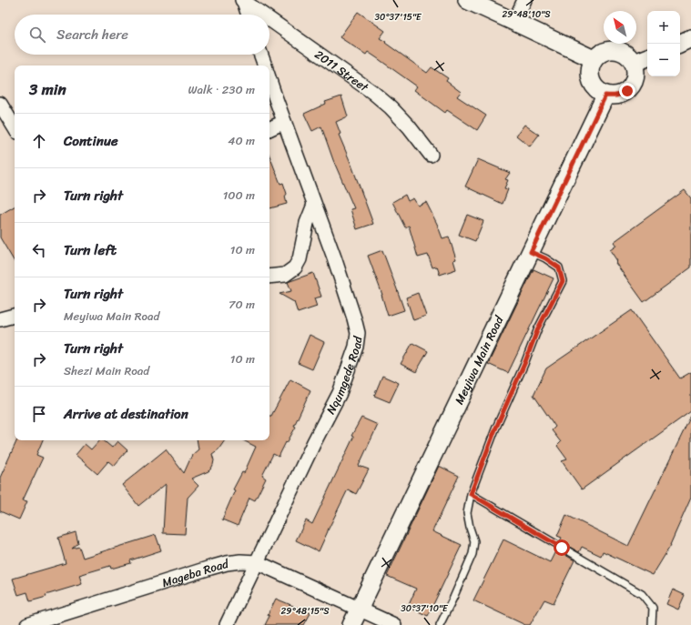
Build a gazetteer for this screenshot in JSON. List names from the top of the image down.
{
  "streets": {
    "street": [
      "2011 Street",
      "Meyiwa Main Road",
      "Nqumgede Road",
      "Mageba Road"
    ]
  },
  "crossings": [
    ["Meyiwa Main Road", "Mageba Road"],
    ["Nqumgede Road", "Mageba Road"]
  ],
  "north": "top left",
  "page": {
    "map_buttons": ["+", "−"],
    "search": "Search here",
    "heading": ["3 min", "Walk · 230 m"],
    "list": [
      ["Continue", "40 m"],
      ["Turn right", "100 m"],
      ["Turn left", "10 m"],
      ["Turn right", "Meyiwa Main Road", "70 m"],
      ["Turn right", "Shezi Main Road", "10 m"],
      "Arrive at destination"
    ]
  },
  "coordinates": [
    "29°48'10\"S",
    "30°37'15\"E",
    "30°37'10\"E",
    "29°48'15\"S"
  ]
}
